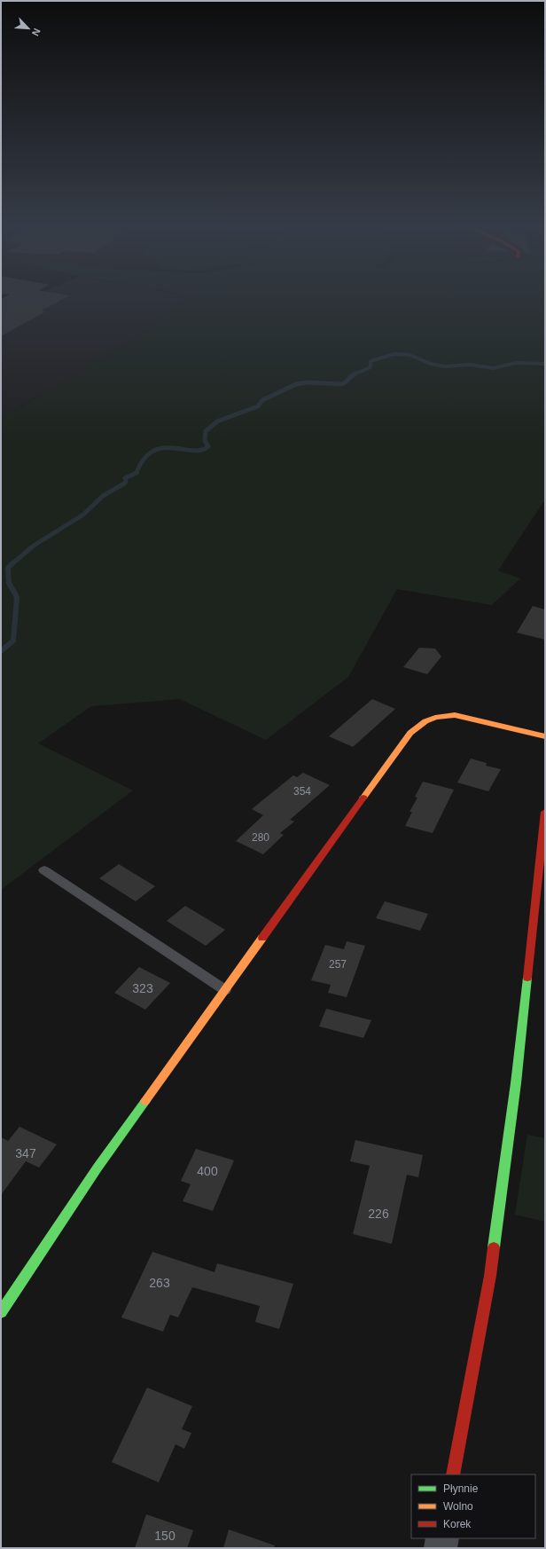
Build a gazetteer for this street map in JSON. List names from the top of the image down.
{
  "house_numbers": [
    "354",
    "280",
    "257",
    "323",
    "347",
    "400",
    "226",
    "263",
    "150"
  ],
  "legend": ["Płynnie", "Wolno", "Korek"],
  "north": "bottom right"
}
